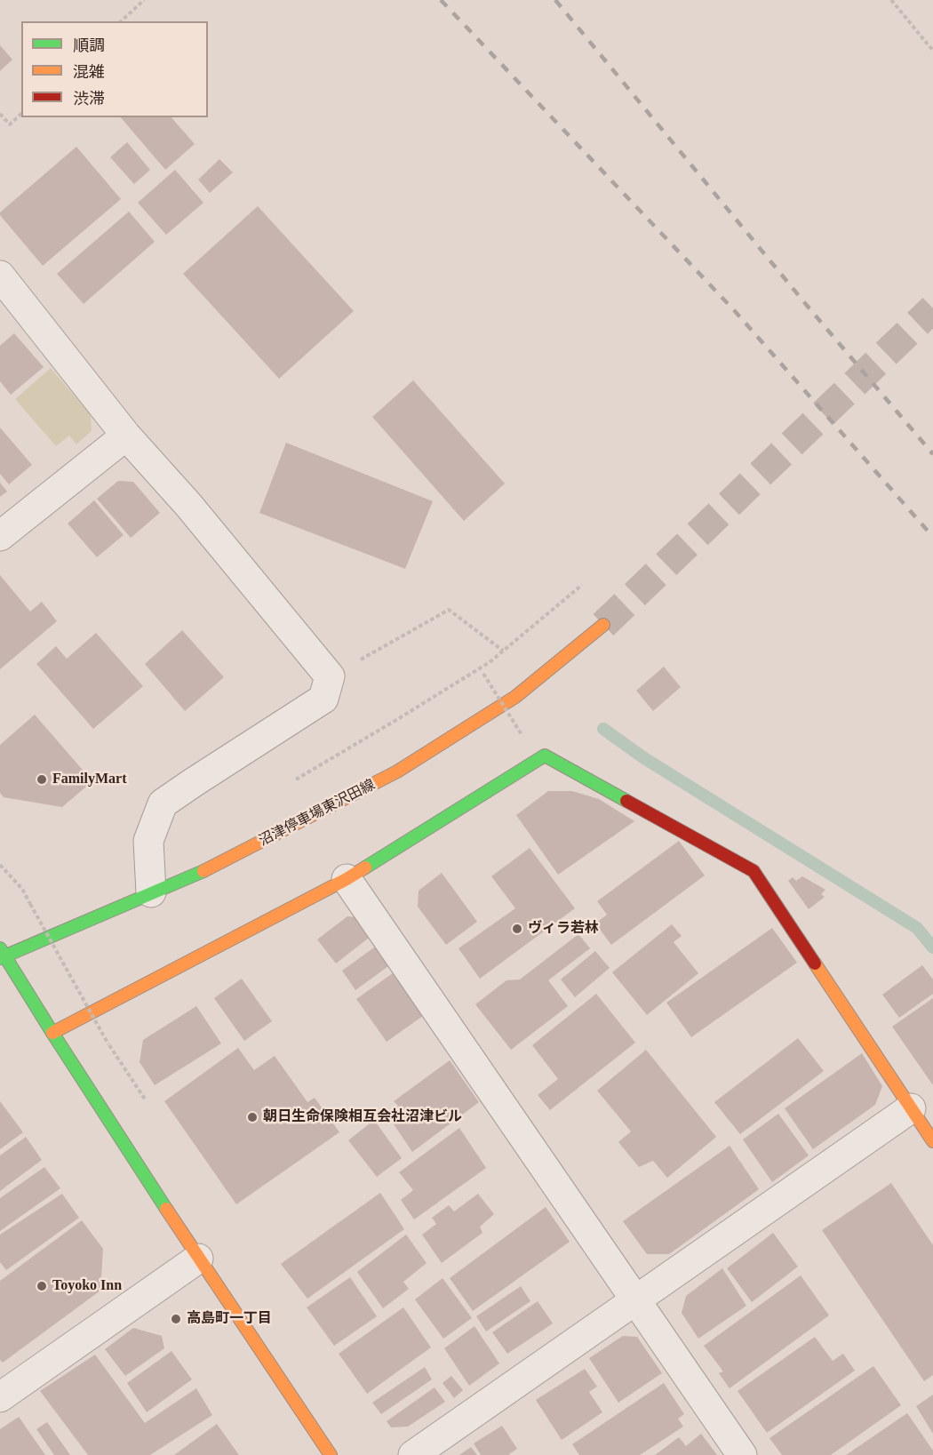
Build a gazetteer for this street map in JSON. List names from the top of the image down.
{
  "streets": {
    "street": ["沼津停車場東沢田線"]
  },
  "places": [
    "FamilyMart",
    "ヴィラ若林",
    "朝日生命保険相互会社沼津ビル",
    "Toyoko Inn",
    "高島町一丁目"
  ],
  "legend": ["順調", "混雑", "渋滞"]
}
